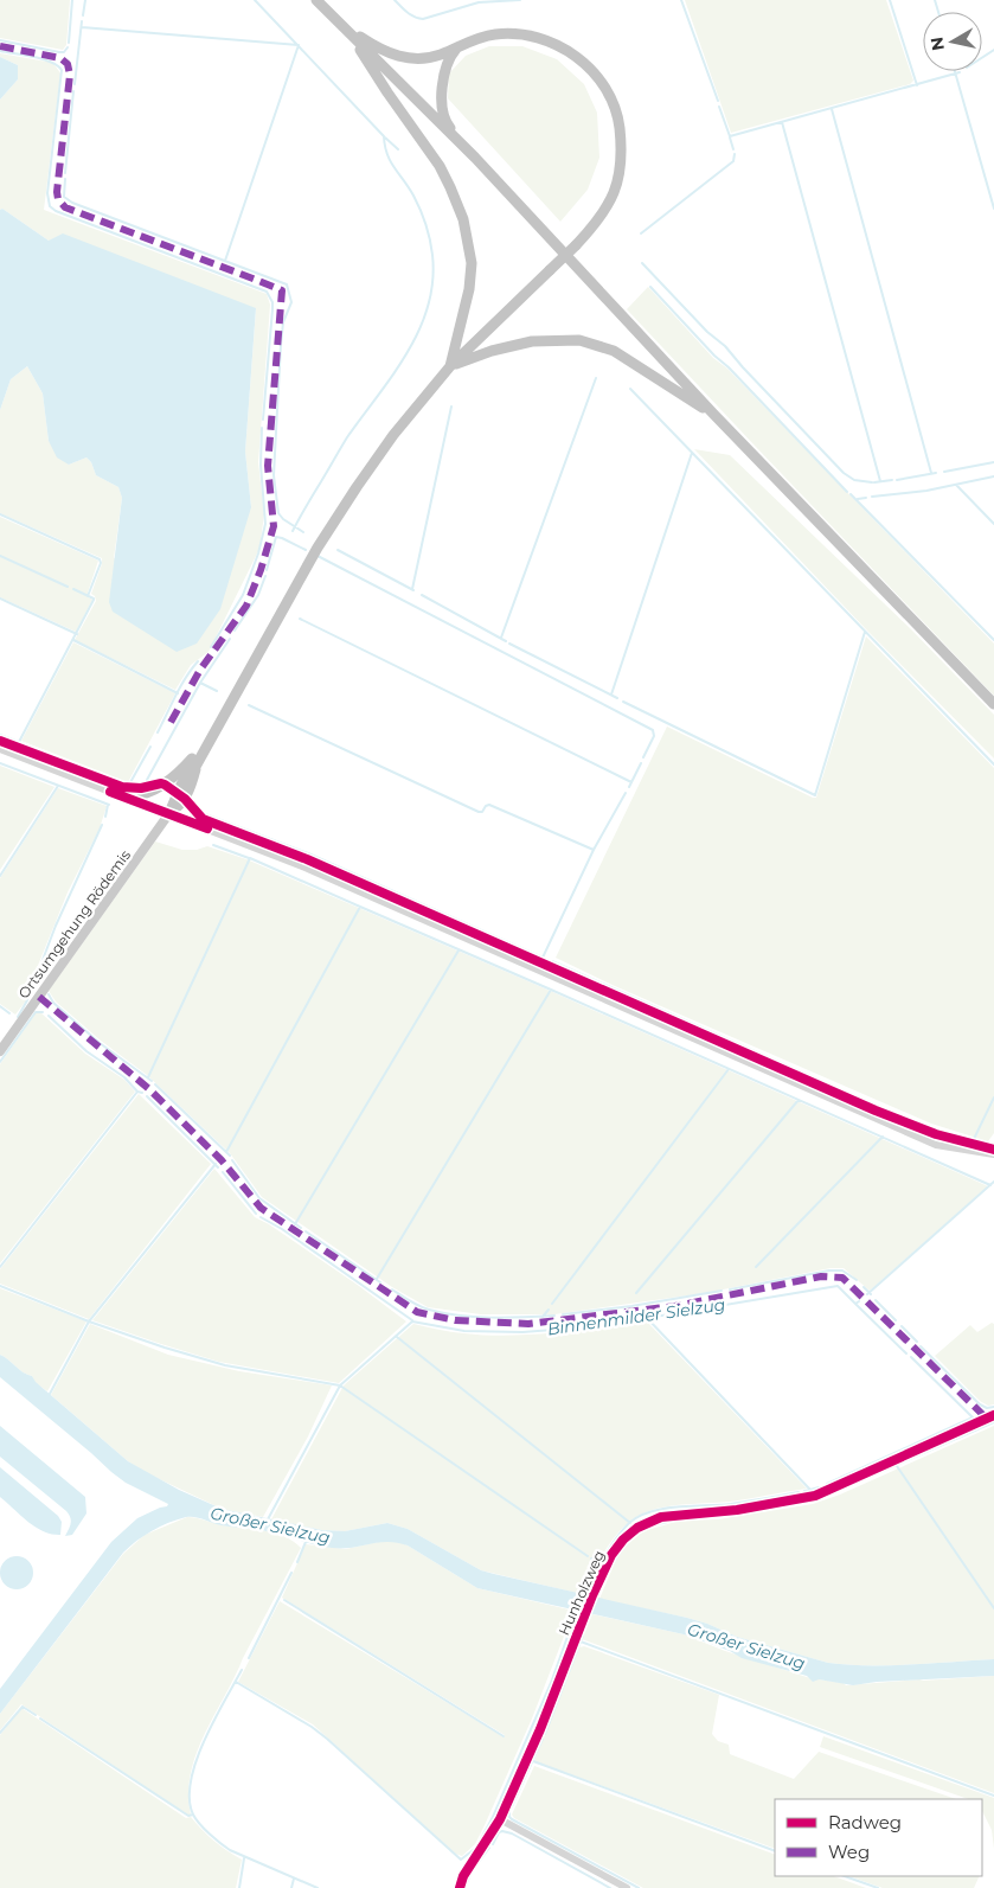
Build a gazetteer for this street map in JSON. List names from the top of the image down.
{
  "streets": {
    "main road": ["Ortsumgehung Rödemis"],
    "street": ["Hunholzweg"]
  },
  "water": ["Binnenmilder Sielzug", "Großer Sielzug"],
  "legend": ["Radweg", "Weg"],
  "north": "left"
}
